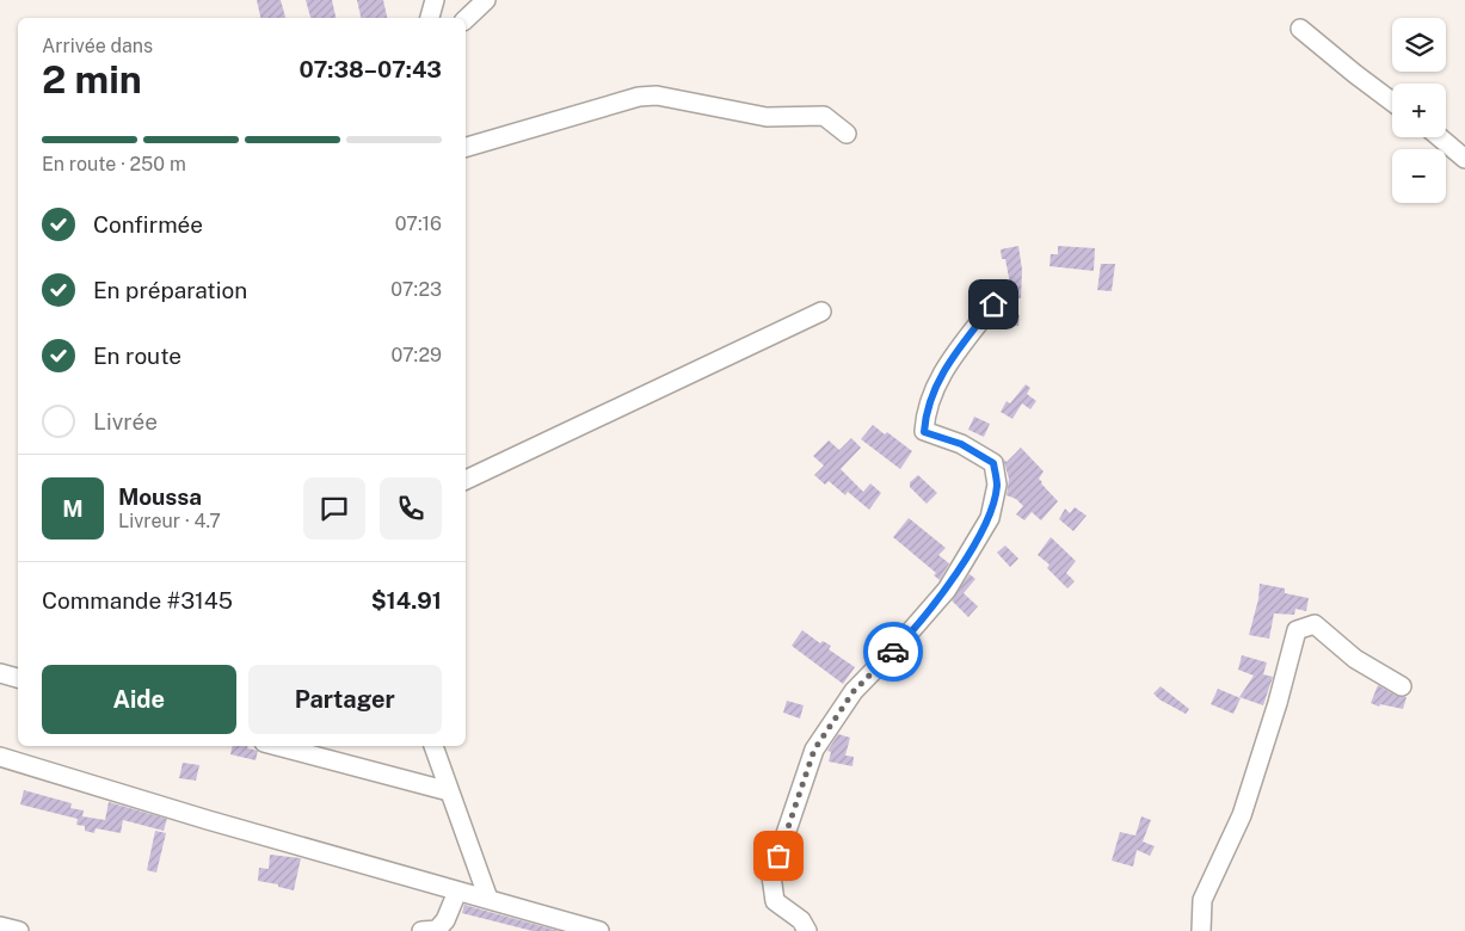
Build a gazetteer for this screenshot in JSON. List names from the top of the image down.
{
  "page": {
    "map_buttons": ["+", "−"],
    "heading": ["2 min", "Arrivée dans", "07:38–07:43"],
    "panel": [
      "Moussa",
      "Livreur · 4.7",
      "Commande #3145",
      "$14.91"
    ],
    "bar": "En route · 250 m",
    "list": [
      ["Confirmée", "07:16"],
      ["En préparation", "07:23"],
      ["En route", "07:29"],
      "Livrée"
    ],
    "round": "M",
    "buttons": ["Aide", "Partager"]
  }
}
